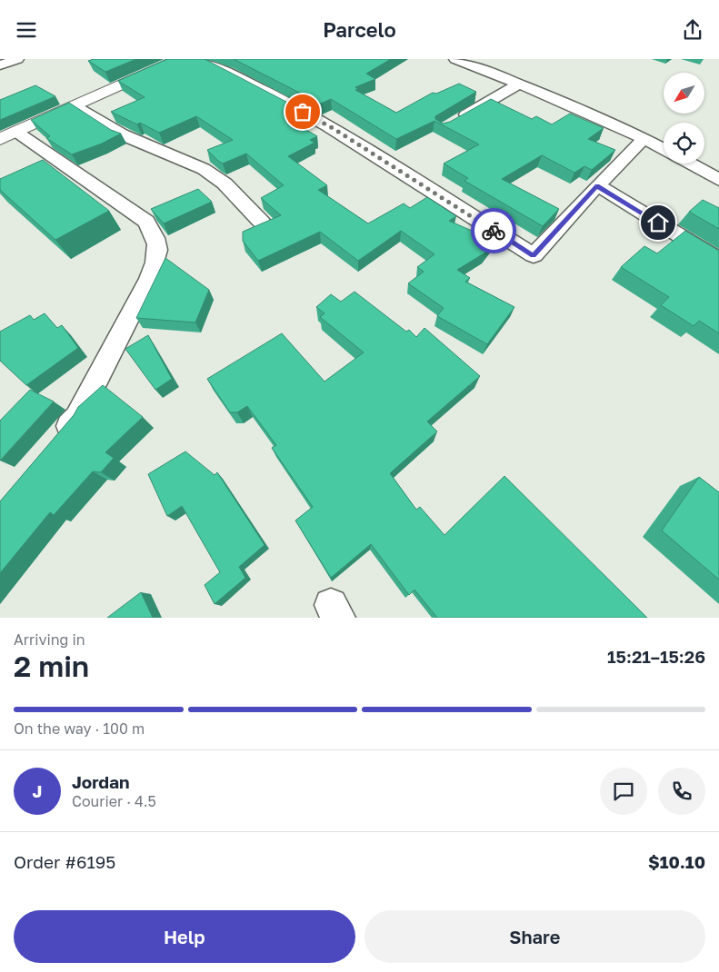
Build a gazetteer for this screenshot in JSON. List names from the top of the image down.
{
  "north": "bottom left",
  "page": {
    "header": "Parcelo",
    "heading": ["2 min", "Arriving in", "15:21–15:26"],
    "panel": [
      "Jordan",
      "Courier · 4.5",
      "Order #6195",
      "$10.10"
    ],
    "bar": "On the way · 100 m",
    "round": "J",
    "buttons": ["Help", "Share"]
  }
}
